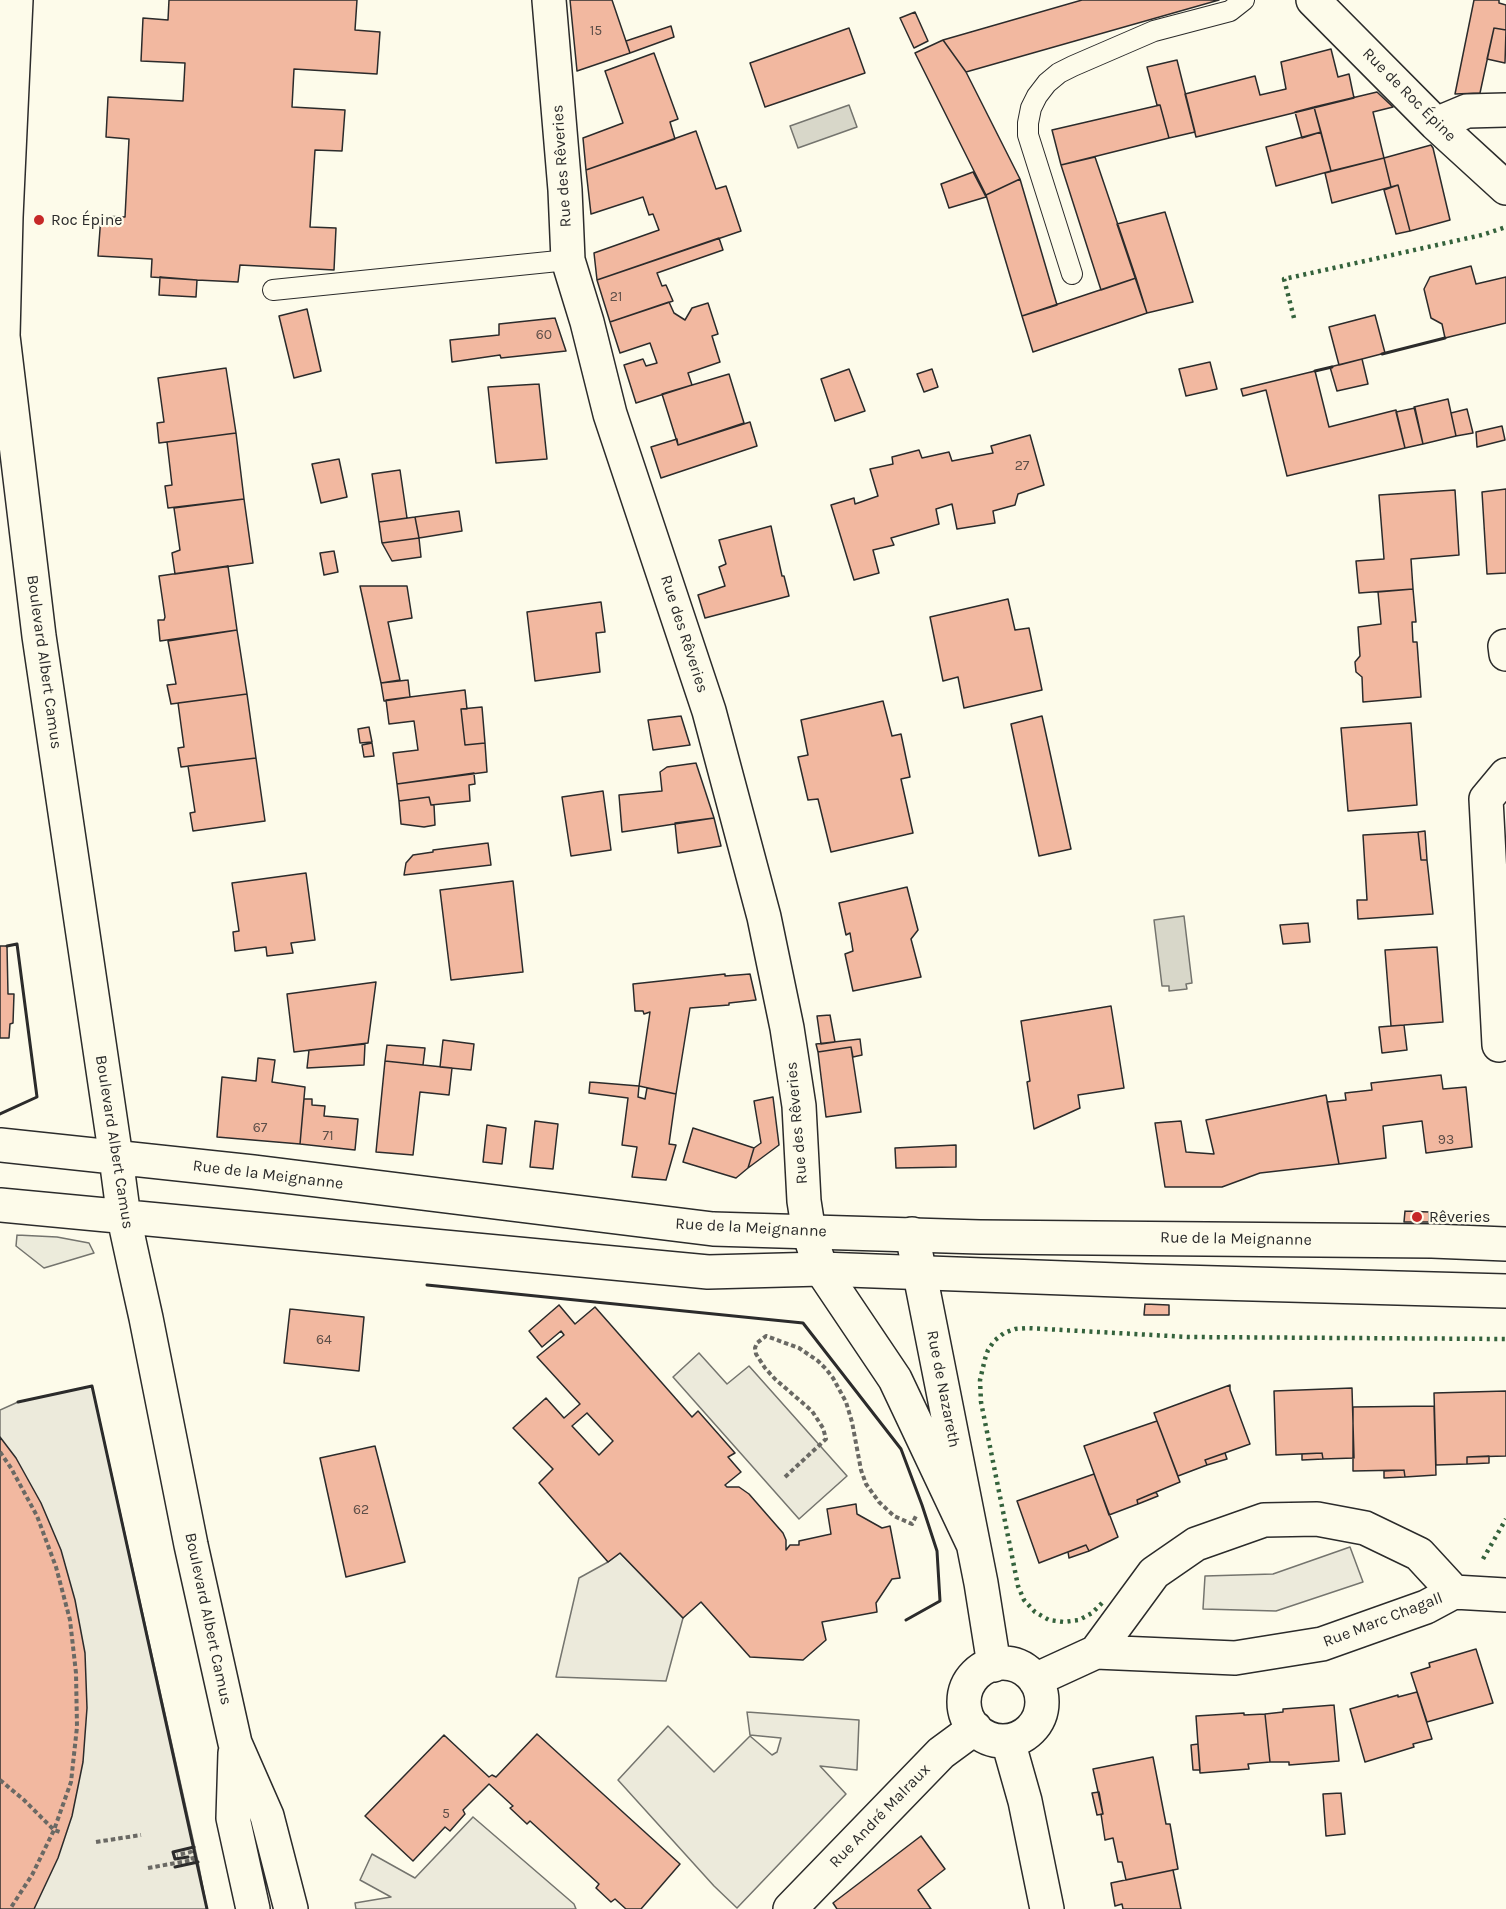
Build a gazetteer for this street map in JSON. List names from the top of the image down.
{
  "streets": {
    "street": [
      "Rue de Roc Épine",
      "Rue des Rêveries",
      "Boulevard Albert Camus",
      "Rue de la Meignanne",
      "Rue de Nazareth",
      "Rue Marc Chagall",
      "Rue André Malraux"
    ]
  },
  "crossings": [
    ["Rue des Rêveries", "Rue de la Meignanne"],
    ["Rue des Rêveries", "Rue de Nazareth"],
    ["Boulevard Albert Camus", "Rue de la Meignanne"],
    ["Rue de la Meignanne", "Rue de Nazareth"],
    ["Rue de Nazareth", "Rue Marc Chagall"],
    ["Rue de Nazareth", "Rue André Malraux"],
    ["Rue Marc Chagall", "Rue André Malraux"]
  ],
  "places": ["Roc Épine", "Rêveries"],
  "house_numbers": [
    "15",
    "21",
    "60",
    "27",
    "67",
    "71",
    "93",
    "64",
    "62",
    "5"
  ]
}
